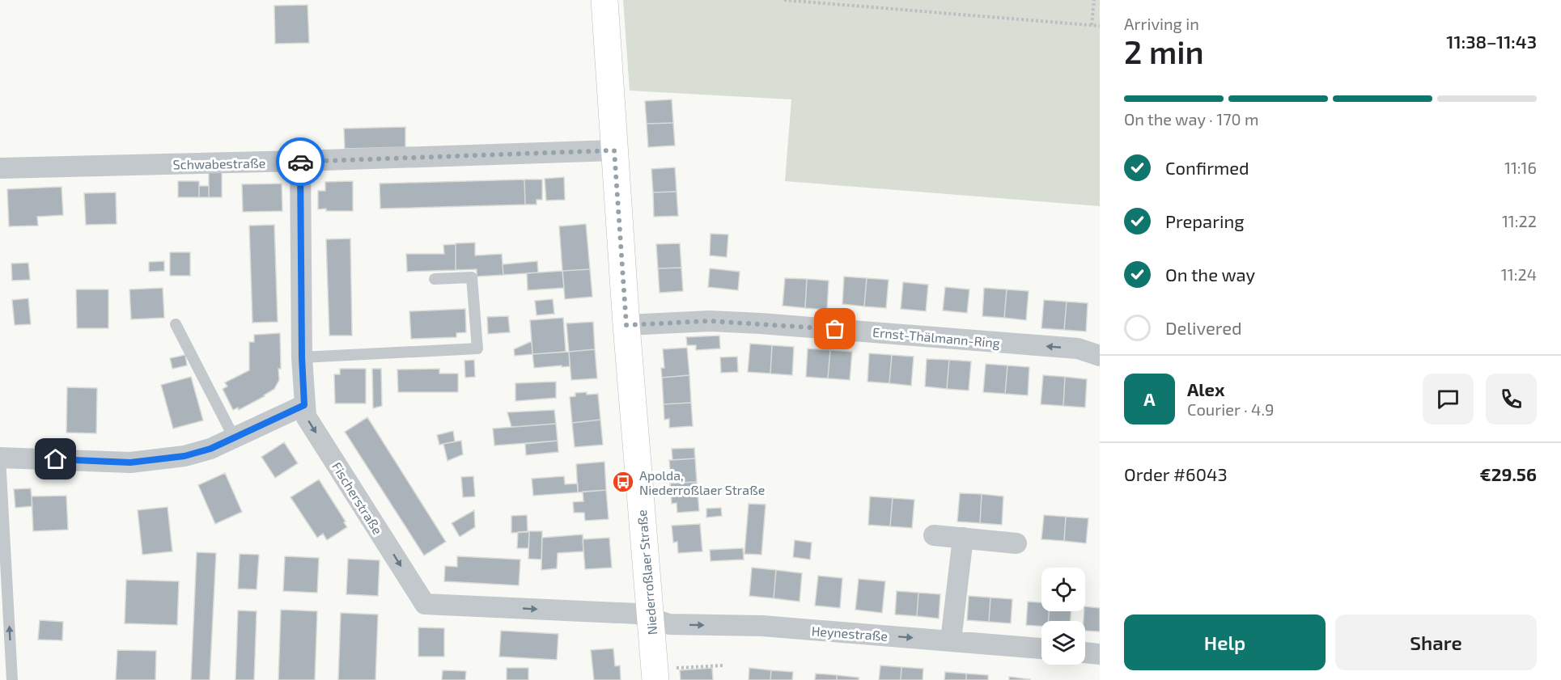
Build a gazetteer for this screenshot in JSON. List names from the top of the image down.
{
  "streets": {
    "main road": ["Niederroßlaer Straße"],
    "street": [
      "Schwabestraße",
      "Ernst-Thälmann-Ring",
      "Fischerstraße",
      "Heynestraße"
    ]
  },
  "crossings": [
    ["Schwabestraße", "Fischerstraße"],
    ["Schwabestraße", "Niederroßlaer Straße"],
    ["Ernst-Thälmann-Ring", "Niederroßlaer Straße"],
    ["Fischerstraße", "Niederroßlaer Straße"],
    ["Fischerstraße", "Heynestraße"],
    ["Niederroßlaer Straße", "Heynestraße"]
  ],
  "one_way": ["Ernst-Thälmann-Ring", "Fischerstraße", "Heynestraße"],
  "places": {
    "bus stop": ["Apolda, Niederroßlaer Straße"]
  },
  "page": {
    "heading": ["2 min", "Arriving in", "11:38–11:43"],
    "panel": [
      "Alex",
      "Courier · 4.9",
      "Order #6043",
      "€29.56"
    ],
    "bar": "On the way · 170 m",
    "list": [
      ["Confirmed", "11:16"],
      ["Preparing", "11:22"],
      ["On the way", "11:24"],
      "Delivered"
    ],
    "round": "A",
    "buttons": ["Help", "Share"]
  }
}
